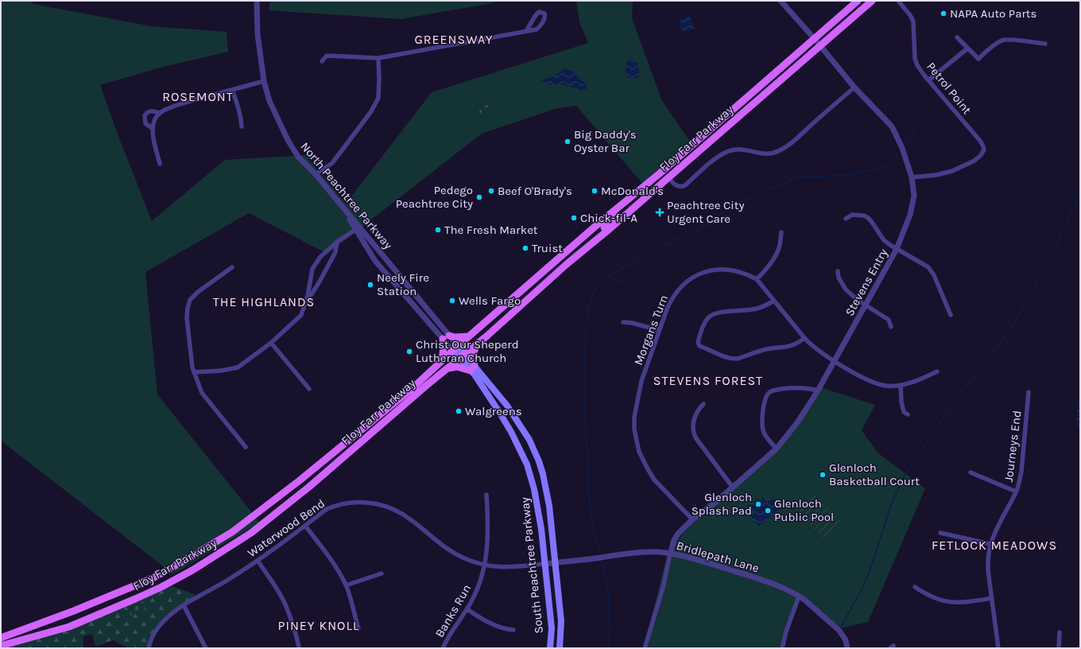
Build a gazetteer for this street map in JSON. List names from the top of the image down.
{
  "streets": {
    "main road": ["Floy Farr Parkway", "South Peachtree Parkway"],
    "street": [
      "Petrol Point",
      "North Peachtree Parkway",
      "Stevens Entry",
      "Morgans Turn",
      "Journeys End",
      "Waterwood Bend",
      "Bridlepath Lane",
      "Banks Run"
    ]
  },
  "crossings": [
    ["Petrol Point", "Stevens Entry"],
    ["Floy Farr Parkway", "North Peachtree Parkway"],
    ["Floy Farr Parkway", "Stevens Entry"],
    ["Floy Farr Parkway", "South Peachtree Parkway"],
    ["North Peachtree Parkway", "South Peachtree Parkway"],
    ["Stevens Entry", "Morgans Turn"],
    ["Stevens Entry", "Bridlepath Lane"],
    ["Waterwood Bend", "Bridlepath Lane"],
    ["Waterwood Bend", "South Peachtree Parkway"],
    ["Waterwood Bend", "Banks Run"],
    ["Bridlepath Lane", "South Peachtree Parkway"]
  ],
  "districts": [
    "GREENSWAY",
    "ROSEMONT",
    "THE HIGHLANDS",
    "STEVENS FOREST",
    "FETLOCK MEADOWS",
    "PINEY KNOLL"
  ],
  "places": {
    "other": [
      "NAPA Auto Parts",
      "Big Daddy's Oyster Bar",
      "Beef O'Brady's",
      "McDonald's",
      "Pedego Peachtree City",
      "Chick-fil-A",
      "The Fresh Market",
      "Truist",
      "Neely Fire Station",
      "Wells Fargo",
      "Christ Our Sheperd Lutheran Church",
      "Walgreens",
      "Glenloch Basketball Court",
      "Glenloch Splash Pad",
      "Glenloch Public Pool"
    ],
    "health": ["Peachtree City Urgent Care"]
  }
}
